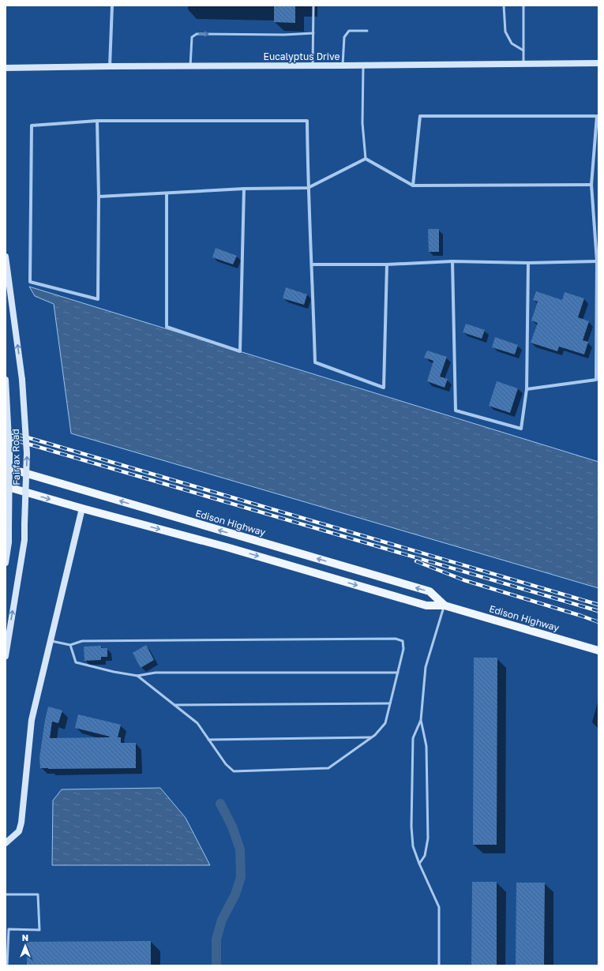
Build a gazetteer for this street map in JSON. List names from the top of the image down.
{
  "streets": {
    "main road": ["Eucalyptus Drive", "Fairfax Road", "Edison Highway"]
  },
  "north": "top"
}
